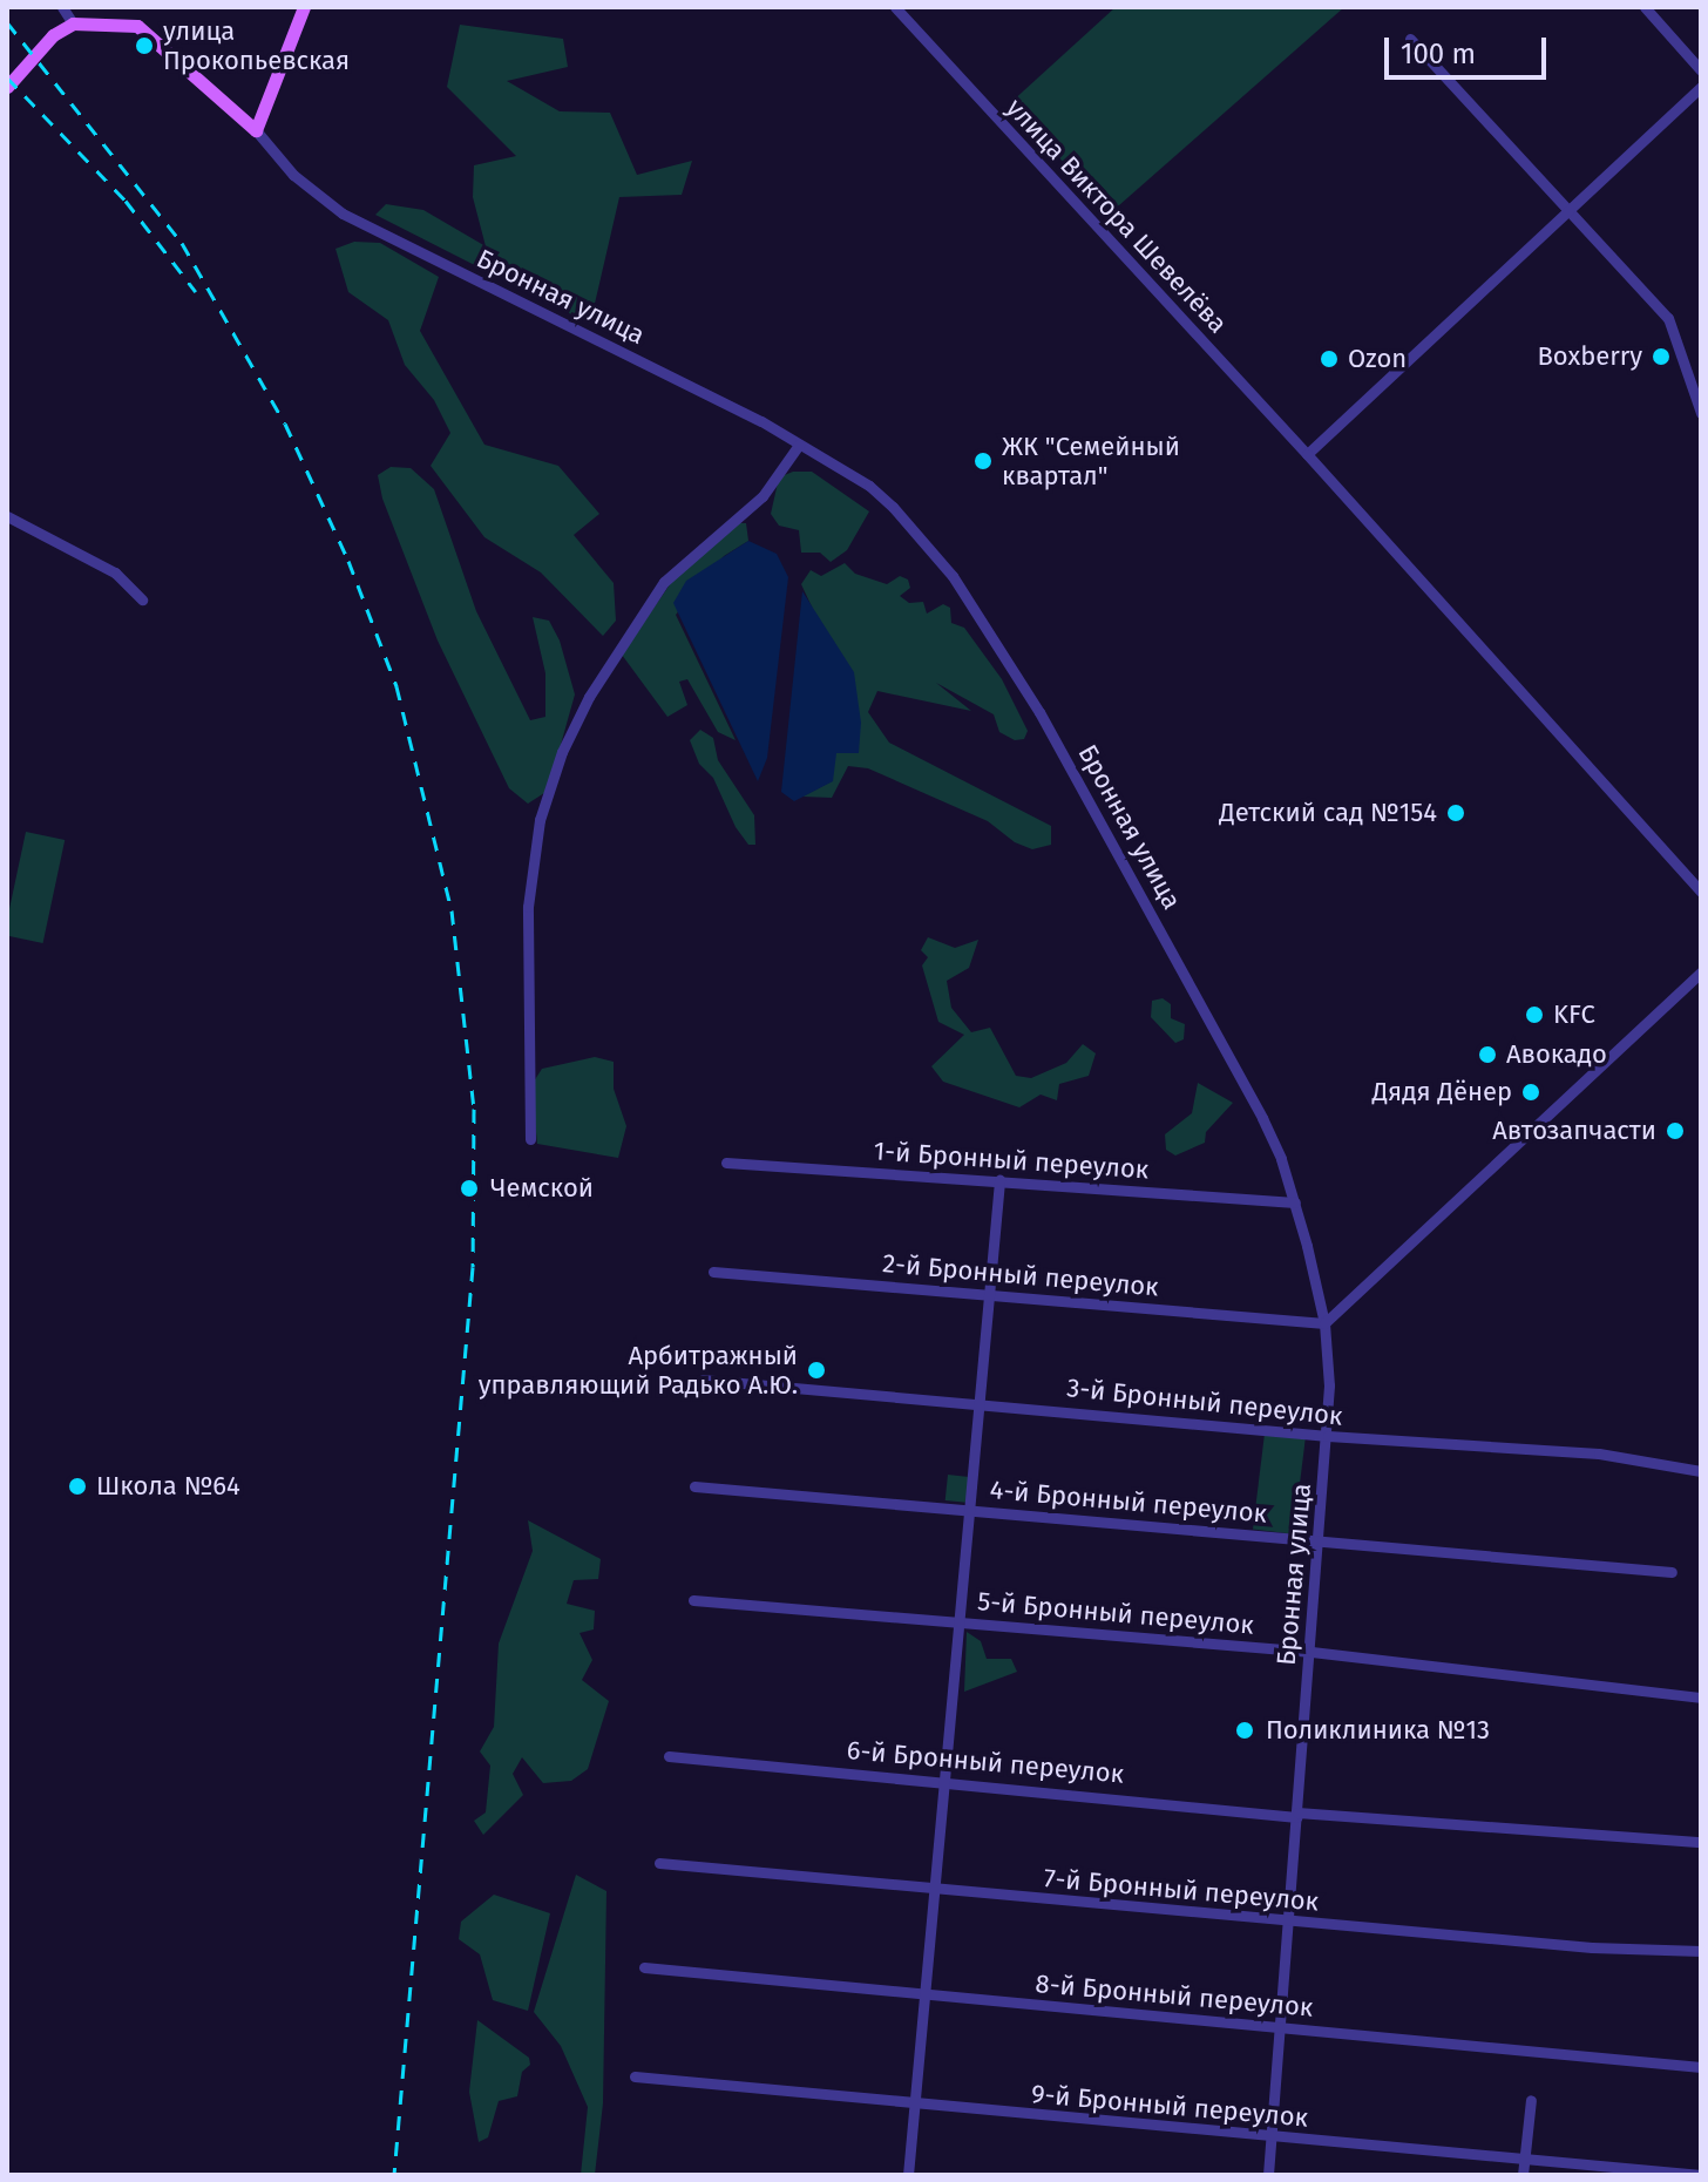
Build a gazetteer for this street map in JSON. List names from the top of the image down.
{
  "streets": {
    "main road": ["Бронная улица"],
    "street": [
      "улица Виктора Шевелёва",
      "1-й Бронный переулок",
      "2-й Бронный переулок",
      "3-й Бронный переулок",
      "4-й Бронный переулок",
      "5-й Бронный переулок",
      "6-й Бронный переулок",
      "7-й Бронный переулок",
      "8-й Бронный переулок",
      "9-й Бронный переулок"
    ]
  },
  "crossings": [
    ["Бронная улица", "1-й Бронный переулок"],
    ["Бронная улица", "2-й Бронный переулок"],
    ["Бронная улица", "3-й Бронный переулок"],
    ["Бронная улица", "4-й Бронный переулок"],
    ["Бронная улица", "5-й Бронный переулок"],
    ["Бронная улица", "6-й Бронный переулок"],
    ["Бронная улица", "7-й Бронный переулок"],
    ["Бронная улица", "8-й Бронный переулок"],
    ["Бронная улица", "9-й Бронный переулок"]
  ],
  "places": [
    "улица Прокопьевская",
    "Boxberry",
    "Ozon",
    "ЖК \"Семейный квартал\"",
    "Детский сад №154",
    "KFC",
    "Авокадо",
    "Дядя Дёнер",
    "Автозапчасти",
    "Чемской",
    "Арбитражный управляющий Радько А.Ю.",
    "Школа №64",
    "Поликлиника №13"
  ],
  "scale_bar": "100 m"
}
